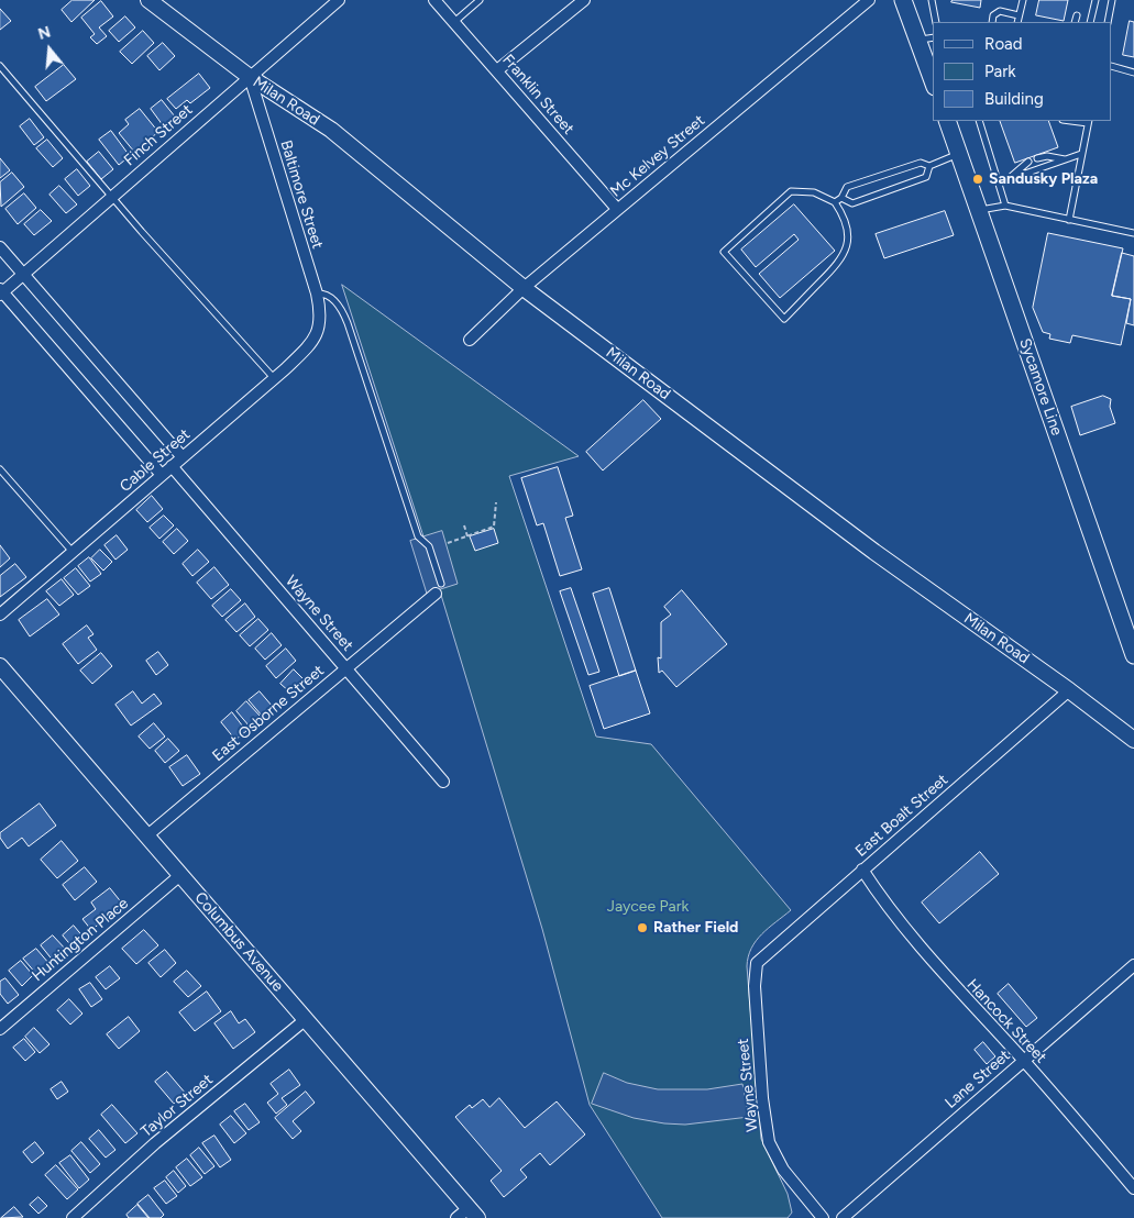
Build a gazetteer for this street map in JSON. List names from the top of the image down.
{
  "streets": {
    "main road": ["Sycamore Line"],
    "street": [
      "Franklin Street",
      "Milan Road",
      "Finch Street",
      "Mc Kelvey Street",
      "Baltimore Street",
      "Cable Street",
      "Wayne Street",
      "East Osborne Street",
      "East Boalt Street",
      "Huntington Place",
      "Columbus Avenue",
      "Hancock Street",
      "Lane Street",
      "Taylor Street"
    ]
  },
  "crossings": [
    ["Franklin Street", "Mc Kelvey Street"],
    ["Milan Road", "Finch Street"],
    ["Milan Road", "Mc Kelvey Street"],
    ["Milan Road", "Baltimore Street"],
    ["Milan Road", "East Boalt Street"],
    ["Finch Street", "Baltimore Street"],
    ["Baltimore Street", "Cable Street"],
    ["Cable Street", "Wayne Street"],
    ["Wayne Street", "East Osborne Street"],
    ["Wayne Street", "East Boalt Street"],
    ["East Osborne Street", "Columbus Avenue"],
    ["East Boalt Street", "Hancock Street"],
    ["Huntington Place", "Columbus Avenue"],
    ["Columbus Avenue", "Taylor Street"],
    ["Hancock Street", "Lane Street"]
  ],
  "parks": ["Jaycee Park"],
  "places": ["Sandusky Plaza", "Rather Field"],
  "legend": ["Road", "Park", "Building"],
  "north": "top"
}
